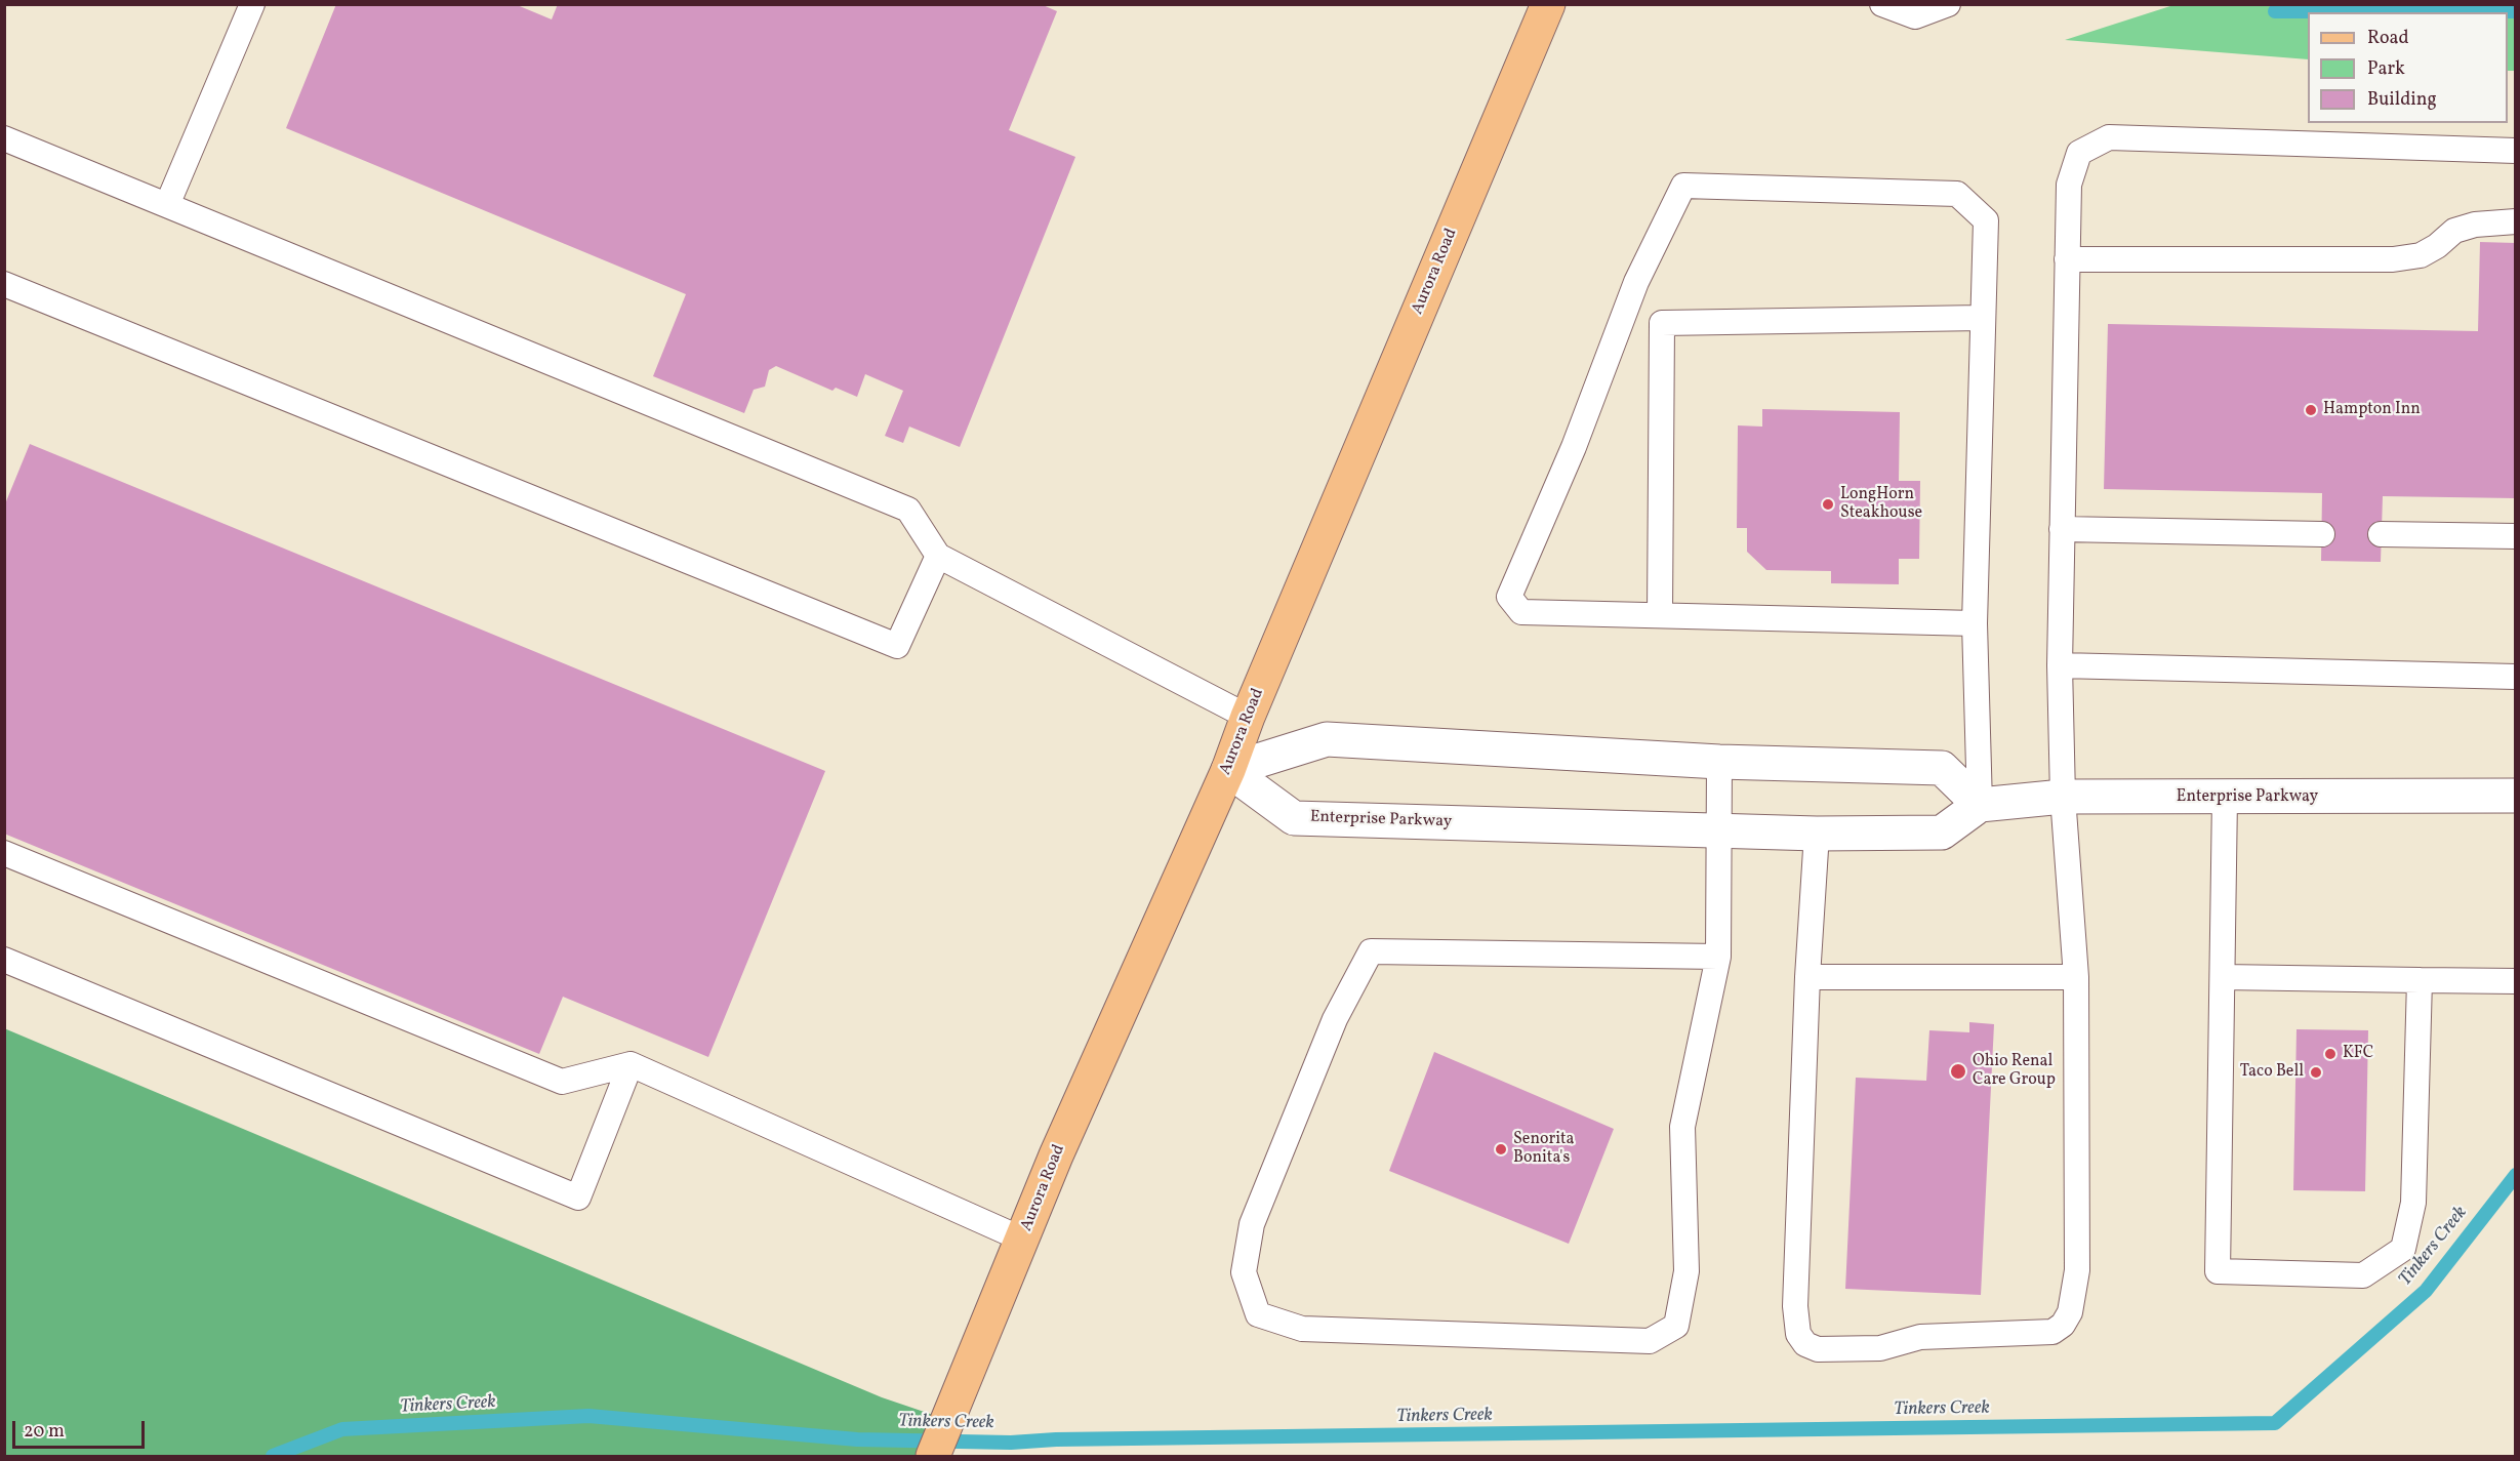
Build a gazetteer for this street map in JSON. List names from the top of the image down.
{
  "streets": {
    "main road": ["Aurora Road"],
    "street": ["Enterprise Parkway"]
  },
  "crossings": [
    ["Aurora Road", "Enterprise Parkway"]
  ],
  "water": ["Tinkers Creek"],
  "places": [
    "Hampton Inn",
    "LongHorn Steakhouse",
    "KFC",
    "Ohio Renal Care Group",
    "Taco Bell",
    "Senorita Bonita's"
  ],
  "legend": ["Road", "Park", "Building"],
  "scale_bar": "20 m"
}
